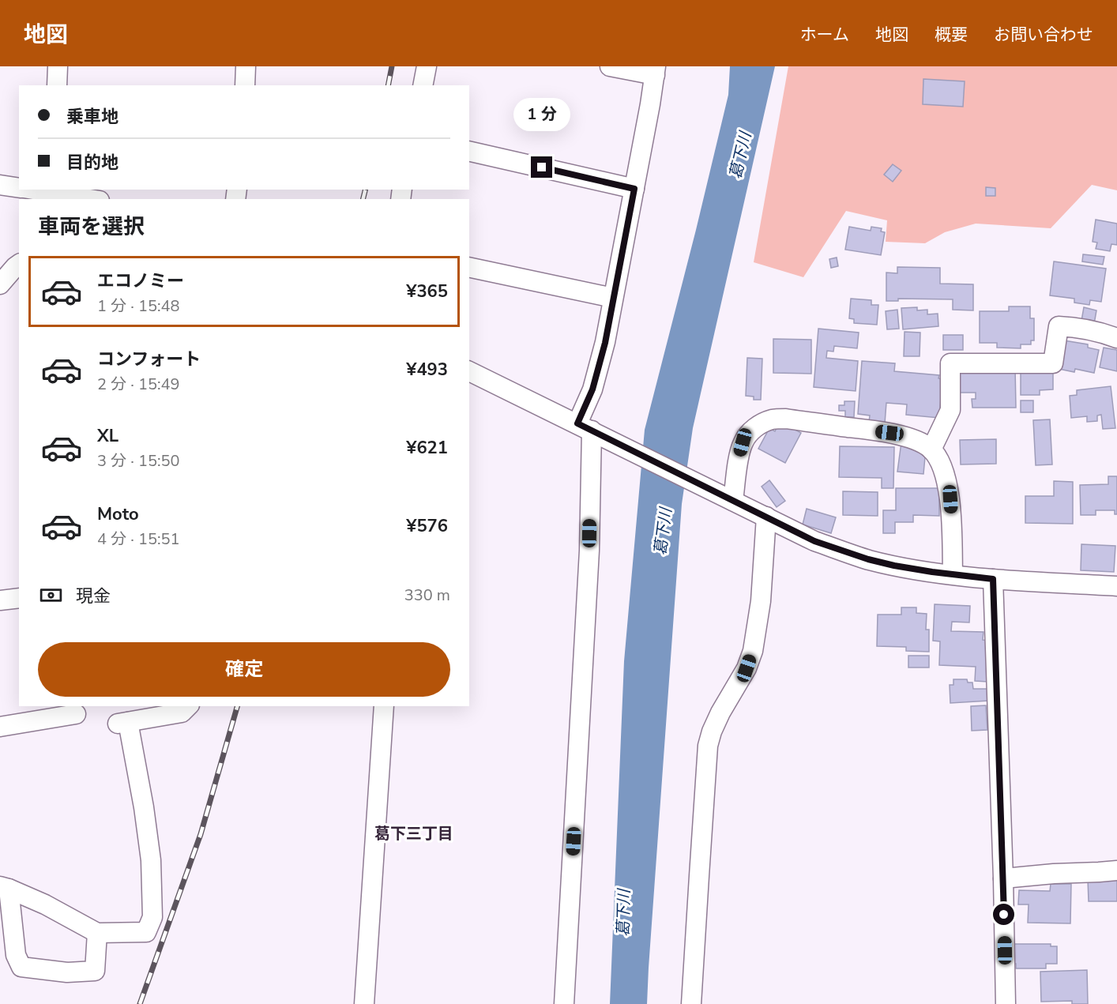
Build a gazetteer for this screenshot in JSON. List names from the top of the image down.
{
  "districts": ["葛下三丁目"],
  "water": ["葛下川"],
  "page": {
    "header": "地図",
    "nav": [
      "ホーム",
      "地図",
      "概要",
      "お問い合わせ"
    ],
    "banner": ["乗車地", "目的地"],
    "bubble": "1 分",
    "heading": "車両を選択",
    "list": [
      {
        "name": "エコノミー",
        "note": "1 分 · 15:48",
        "value": "¥365"
      },
      {
        "name": "コンフォート",
        "note": "2 分 · 15:49",
        "value": "¥493"
      },
      {
        "name": "XL",
        "note": "3 分 · 15:50",
        "value": "¥621"
      },
      {
        "name": "Moto",
        "note": "4 分 · 15:51",
        "value": "¥576"
      }
    ],
    "pay": ["現金", "330 m"],
    "buttons": "確定"
  }
}
